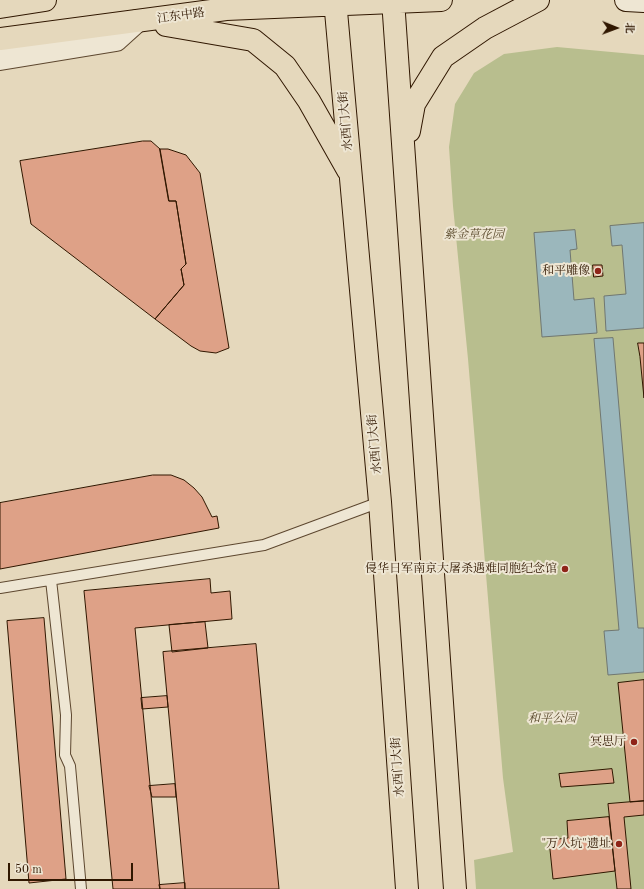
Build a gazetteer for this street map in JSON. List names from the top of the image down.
{
  "streets": {
    "main road": ["江东中路", "水西门大街"]
  },
  "crossings": [
    ["江东中路", "水西门大街"]
  ],
  "parks": ["紫金草花园", "和平公园"],
  "places": [
    "和平雕像",
    "侵华日军南京大屠杀遇难同胞纪念馆",
    "冥思厅",
    "\"万人坑\"遗址"
  ],
  "scale_bar": "50 m",
  "north": "right"
}
